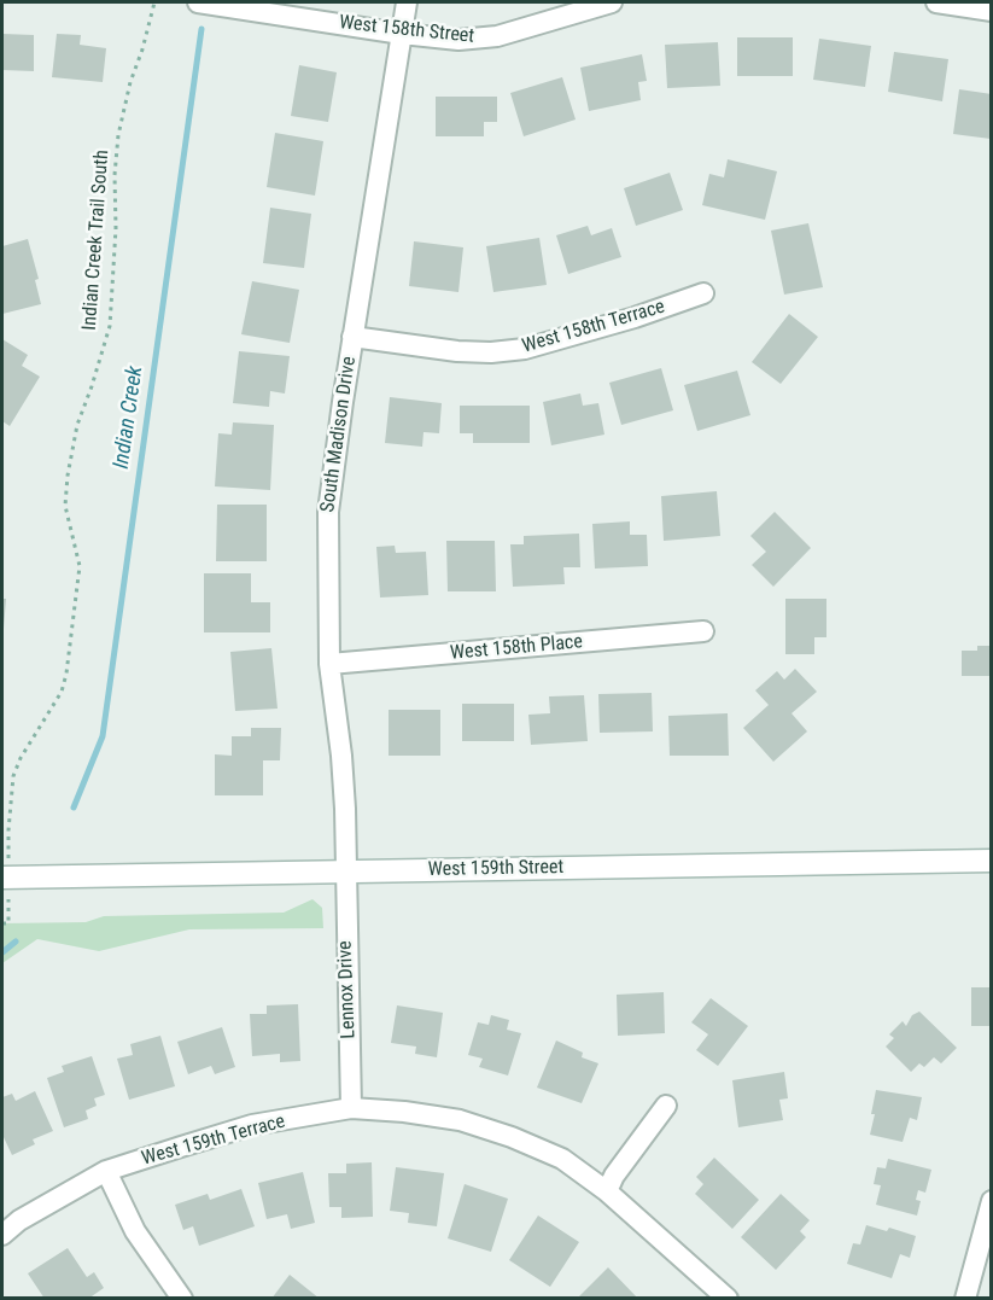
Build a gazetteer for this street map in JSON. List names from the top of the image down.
{
  "streets": {
    "main road": ["West 159th Street"],
    "street": [
      "West 158th Street",
      "West 158th Terrace",
      "South Madison Drive",
      "West 158th Place",
      "Lennox Drive",
      "West 159th Terrace"
    ],
    "path": ["Indian Creek Trail South"]
  },
  "crossings": [
    ["West 158th Street", "South Madison Drive"],
    ["West 158th Terrace", "South Madison Drive"],
    ["South Madison Drive", "West 158th Place"],
    ["South Madison Drive", "West 159th Street"],
    ["South Madison Drive", "Lennox Drive"],
    ["West 159th Street", "Lennox Drive"],
    ["Lennox Drive", "West 159th Terrace"]
  ],
  "water": ["Indian Creek"]
}
